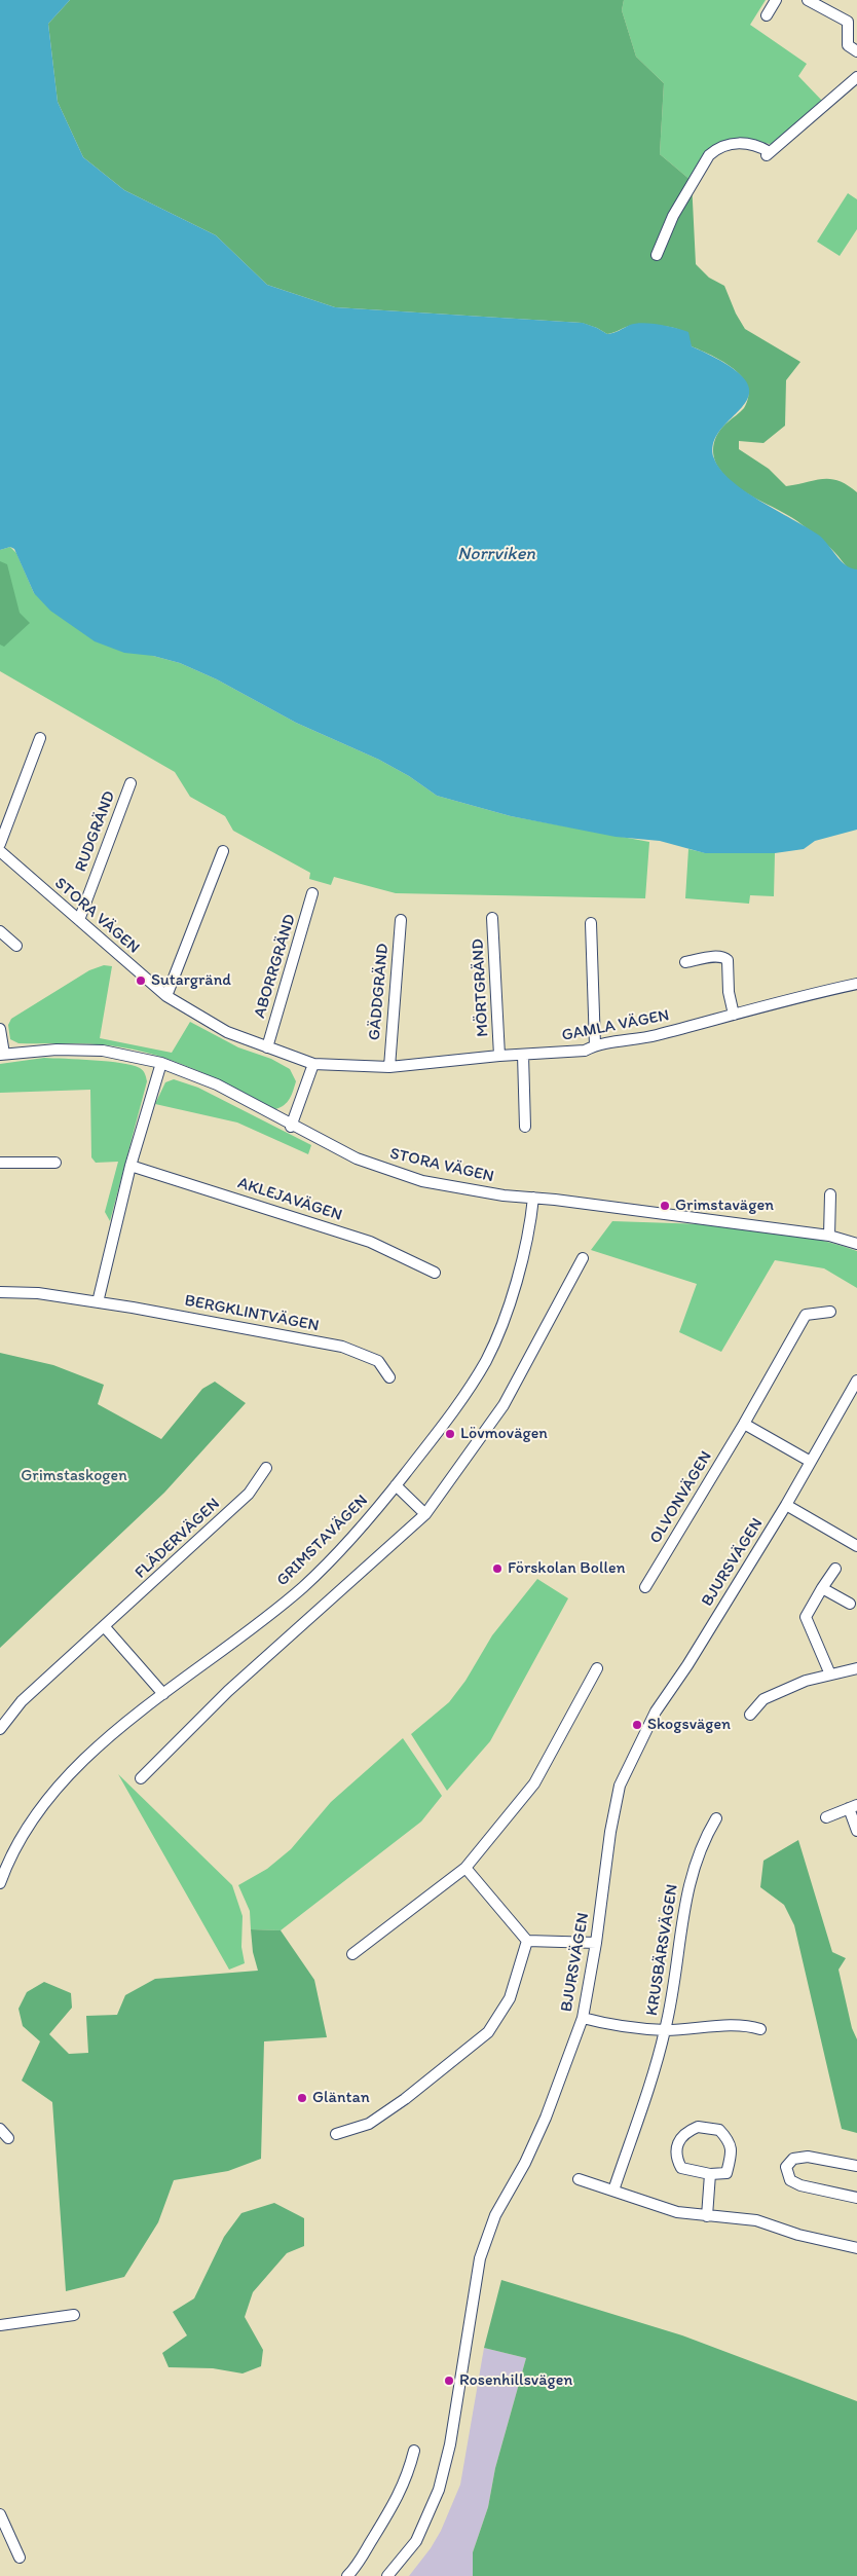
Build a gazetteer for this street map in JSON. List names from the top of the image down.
{
  "streets": {
    "street": [
      "RUDGRÄND",
      "STORA VÄGEN",
      "ABORRGRÄND",
      "MÖRTGRÄND",
      "GÄDDGRÄND",
      "GAMLA VÄGEN",
      "AKLEJAVÄGEN",
      "BERGKLINTVÄGEN",
      "OLVONVÄGEN",
      "FLÄDERVÄGEN",
      "GRIMSTAVÄGEN",
      "BJURSVÄGEN",
      "KRUSBÄRSVÄGEN"
    ]
  },
  "crossings": [
    ["RUDGRÄND", "STORA VÄGEN"],
    ["STORA VÄGEN", "ABORRGRÄND"],
    ["STORA VÄGEN", "GAMLA VÄGEN"],
    ["STORA VÄGEN", "GRIMSTAVÄGEN"],
    ["MÖRTGRÄND", "GAMLA VÄGEN"],
    ["GÄDDGRÄND", "GAMLA VÄGEN"]
  ],
  "water": ["Norrviken"],
  "parks": ["Grimstaskogen"],
  "places": [
    "Sutargränd",
    "Grimstavägen",
    "Lövmovägen",
    "Förskolan Bollen",
    "Skogsvägen",
    "Gläntan",
    "Rosenhillsvägen"
  ]
}
